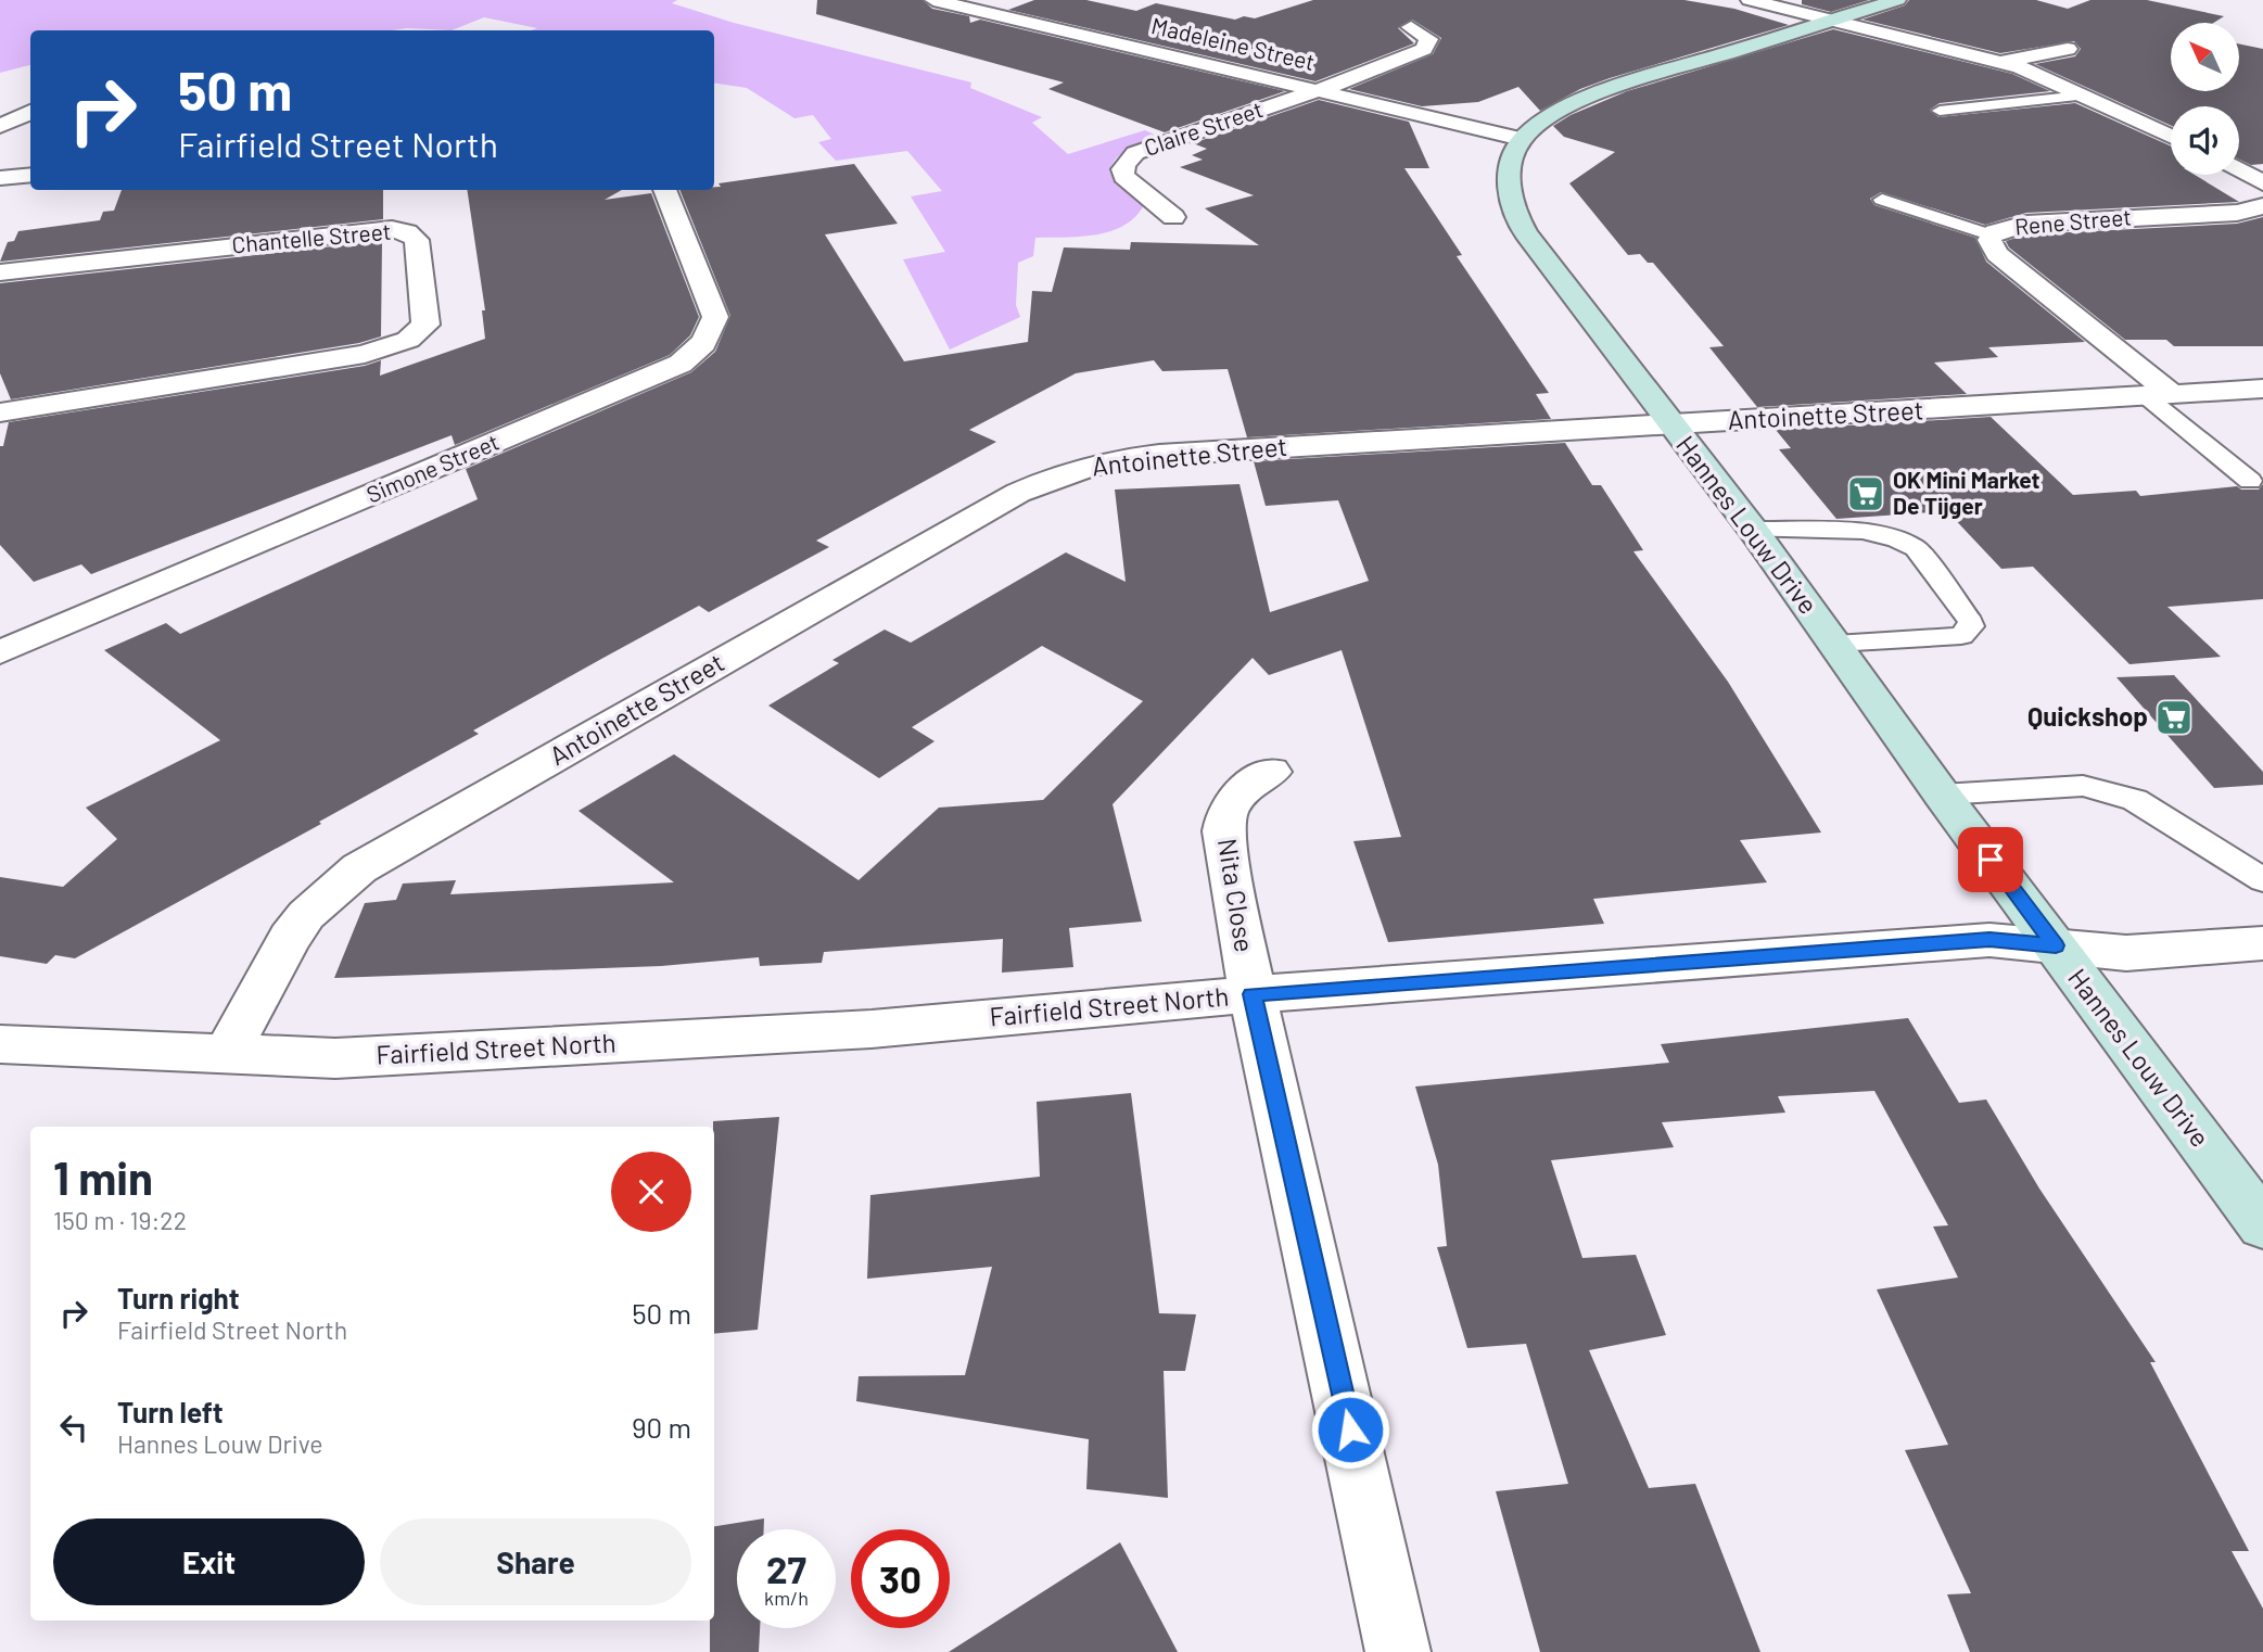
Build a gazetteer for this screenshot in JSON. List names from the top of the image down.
{
  "streets": {
    "street": [
      "Madeleine Street",
      "Claire Street",
      "Rene Street",
      "Chantelle Street",
      "Antoinette Street",
      "Simone Street",
      "Hannes Louw Drive",
      "Nita Close",
      "Fairfield Street North"
    ]
  },
  "crossings": [
    ["Madeleine Street", "Claire Street"],
    ["Madeleine Street", "Hannes Louw Drive"],
    ["Rene Street", "Antoinette Street"],
    ["Antoinette Street", "Hannes Louw Drive"],
    ["Antoinette Street", "Fairfield Street North"],
    ["Hannes Louw Drive", "Fairfield Street North"],
    ["Nita Close", "Fairfield Street North"]
  ],
  "places": {
    "supermarket": ["OK Mini Market De Tijger", "Quickshop"]
  },
  "north": "top left",
  "page": {
    "turn": ["50 m", "Fairfield Street North"],
    "heading": ["1 min", "150 m · 19:22"],
    "list": [
      {
        "name": "Turn right",
        "note": "Fairfield Street North",
        "value": "50 m"
      },
      {
        "name": "Turn left",
        "note": "Hannes Louw Drive",
        "value": "90 m"
      }
    ],
    "buttons": ["Exit", "Share"],
    "speed": "27 km/h",
    "limit": "30"
  }
}
